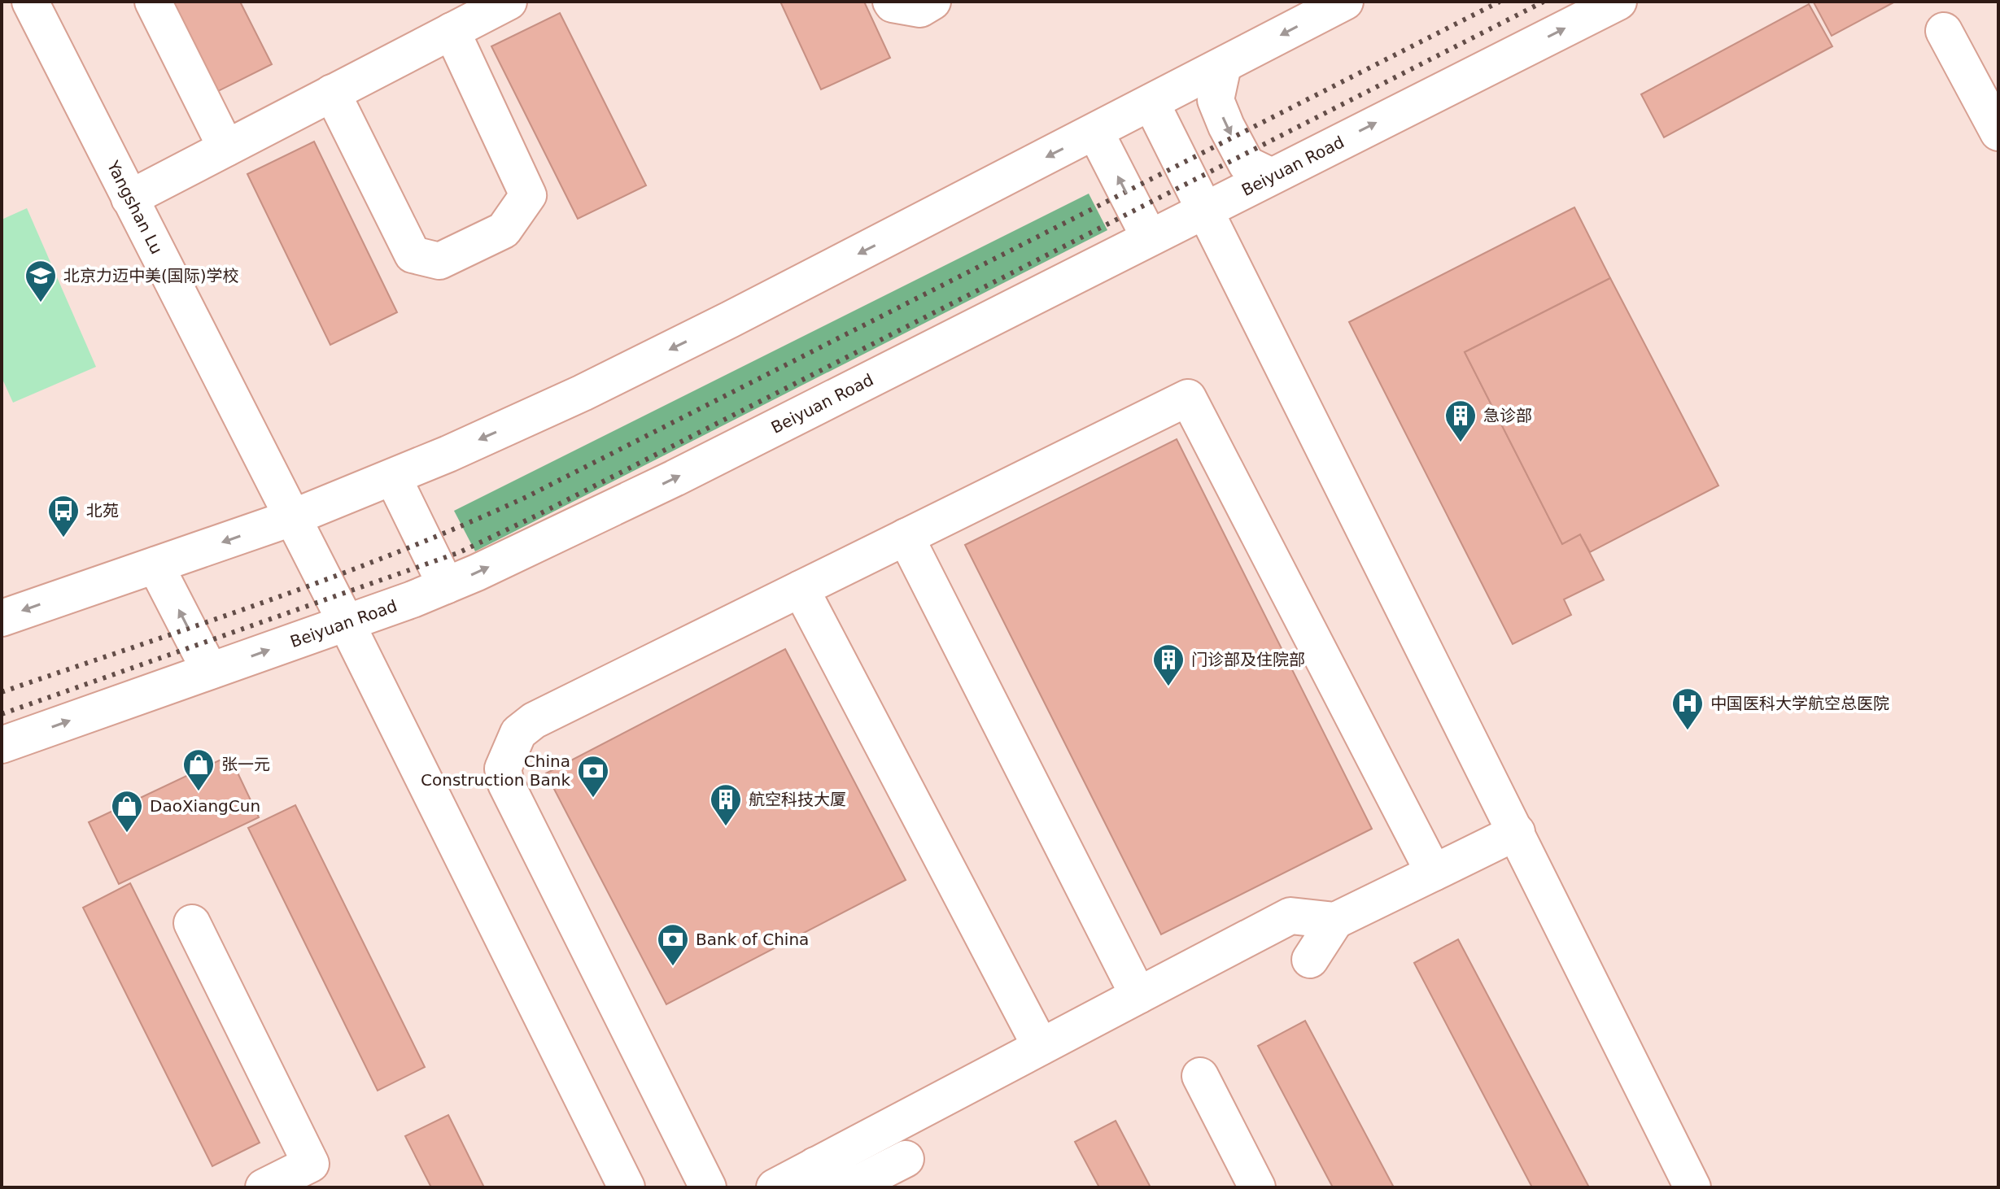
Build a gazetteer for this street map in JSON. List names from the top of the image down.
{
  "streets": {
    "main road": ["Beiyuan Road", "Yangshan Lu"]
  },
  "crossings": [
    ["Beiyuan Road", "Yangshan Lu"]
  ],
  "places": {
    "school or university": ["北京力迈中美(国际)学校"],
    "building": ["急诊部", "门诊部及住院部", "航空科技大厦"],
    "bus stop": ["北苑"],
    "hospital": ["中国医科大学航空总医院"],
    "shop": ["张一元", "DaoXiangCun"],
    "bank": ["China Construction Bank", "Bank of China"]
  }
}
